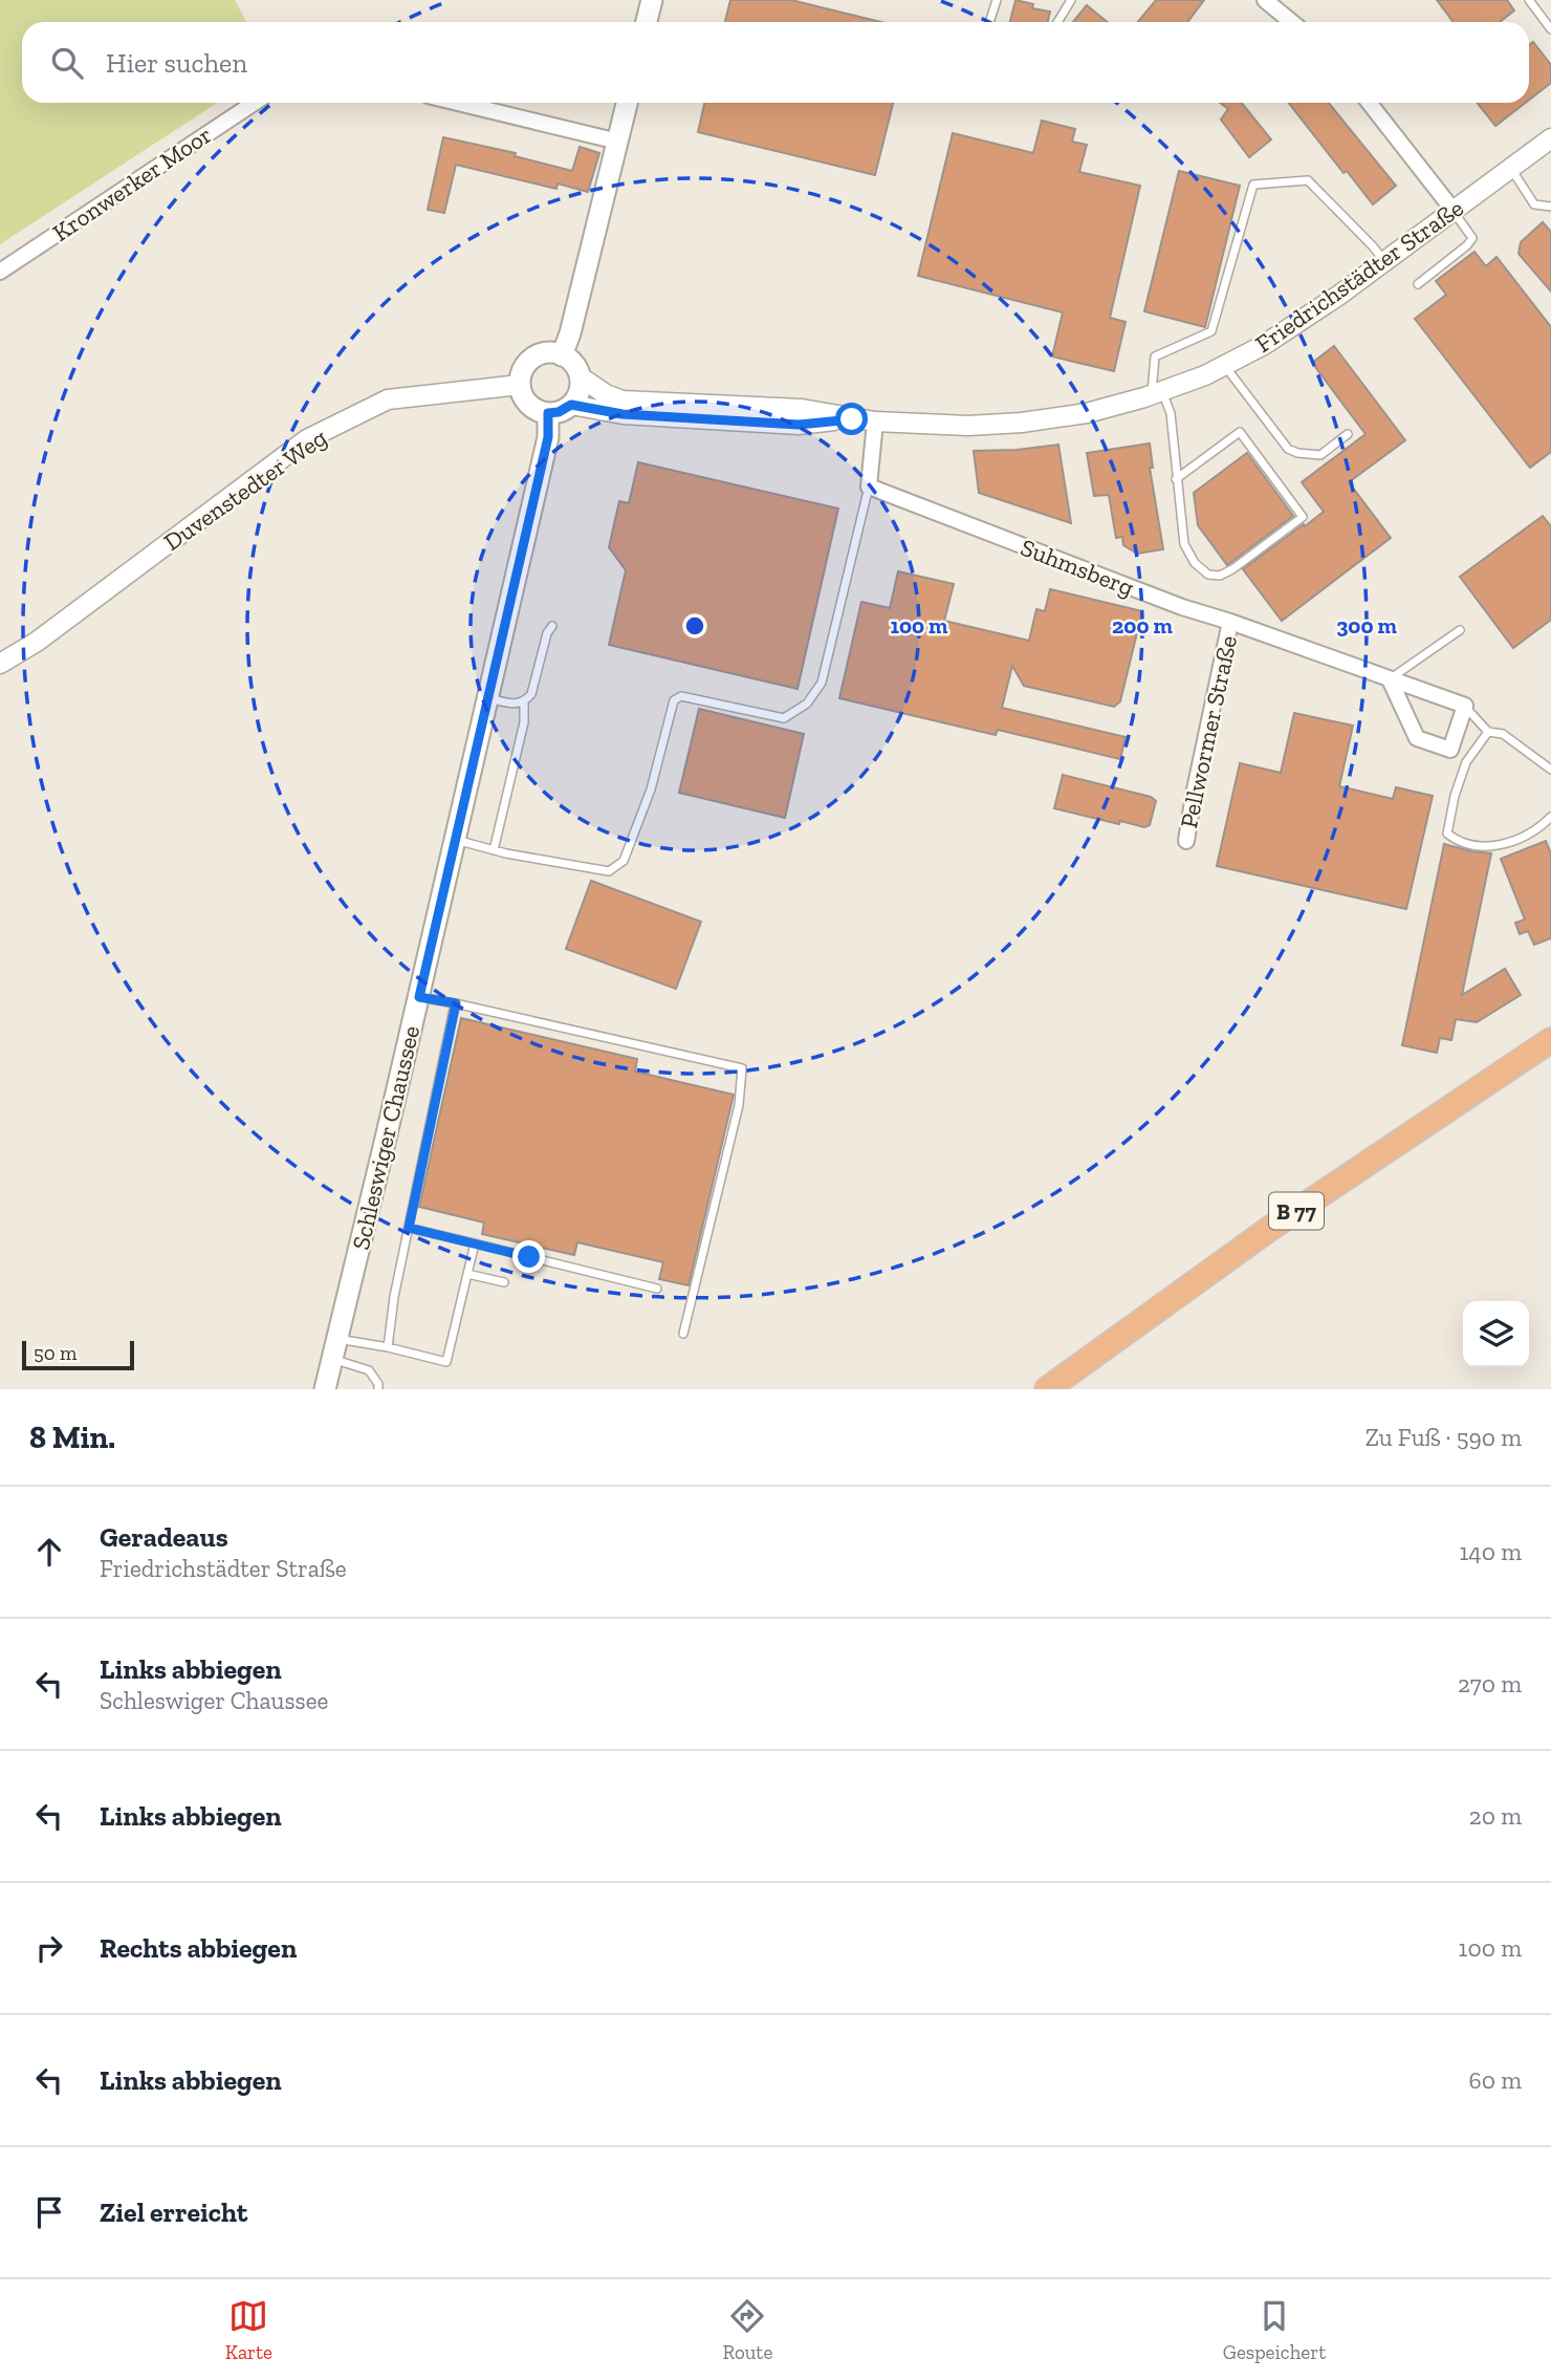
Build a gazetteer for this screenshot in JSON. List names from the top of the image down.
{
  "streets": {
    "main road": ["Schleswiger Chaussee", "B 77"],
    "street": [
      "Kronwerker Moor",
      "Friedrichstädter Straße",
      "Duvenstedter Weg",
      "Suhmsberg",
      "Pellwormer Straße"
    ]
  },
  "crossings": [
    ["Friedrichstädter Straße", "Duvenstedter Weg"],
    ["Friedrichstädter Straße", "Schleswiger Chaussee"],
    ["Duvenstedter Weg", "Schleswiger Chaussee"],
    ["Suhmsberg", "Pellwormer Straße"]
  ],
  "scale_bar": "50 m",
  "page": {
    "search": "Hier suchen",
    "scale": "50 m",
    "heading": ["8 Min.", "Zu Fuß · 590 m"],
    "list": [
      ["Geradeaus", "Friedrichstädter Straße", "140 m"],
      ["Links abbiegen", "Schleswiger Chaussee", "270 m"],
      ["Links abbiegen", "20 m"],
      ["Rechts abbiegen", "100 m"],
      ["Links abbiegen", "60 m"],
      "Ziel erreicht"
    ],
    "nav": ["Karte", "Route", "Gespeichert"]
  },
  "rings": ["100 m", "200 m", "300 m"]
}
